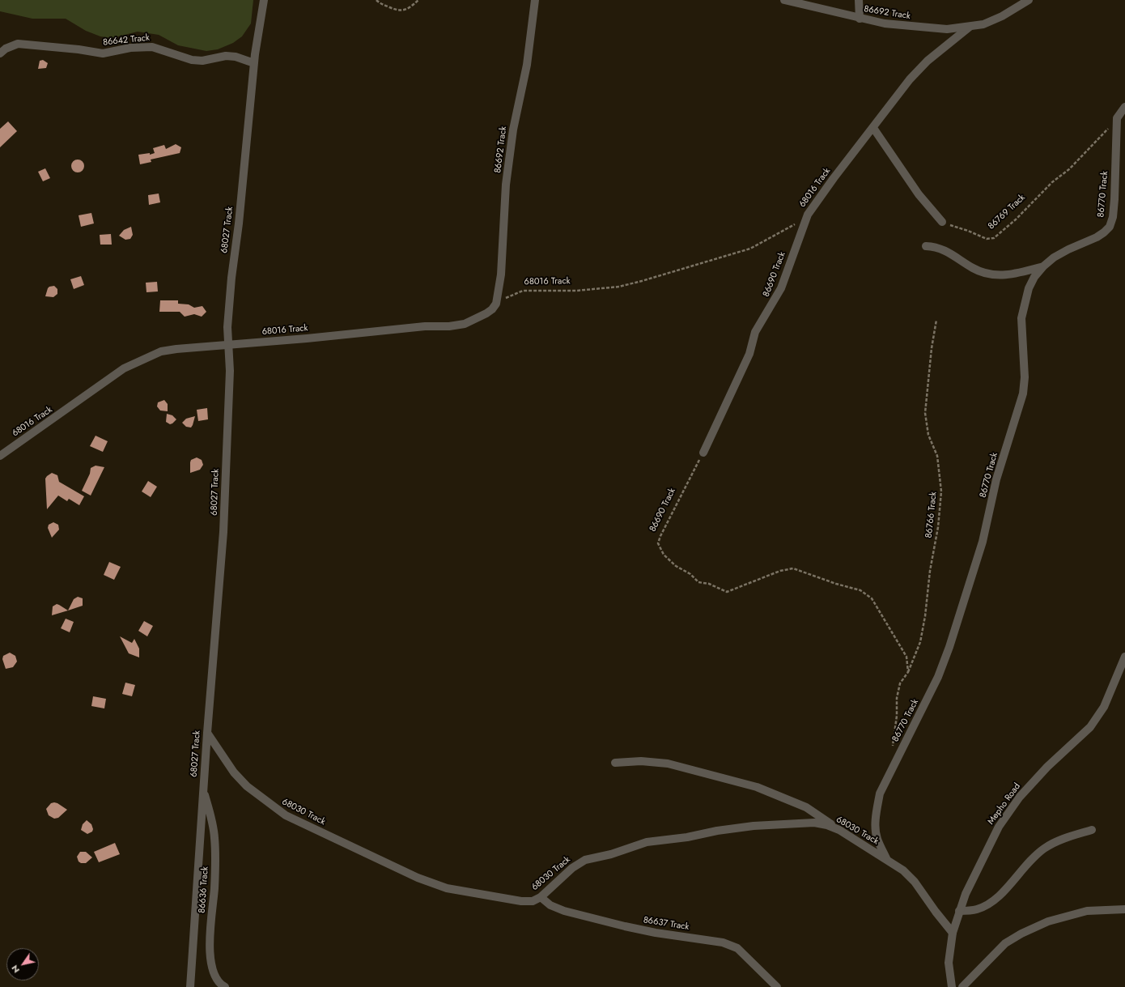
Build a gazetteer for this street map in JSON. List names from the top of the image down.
{
  "streets": {
    "street": [
      "86692 Track",
      "86642 Track",
      "68016 Track",
      "86770 Track",
      "68027 Track",
      "86690 Track",
      "Mepho Road",
      "68030 Track",
      "86636 Track",
      "86637 Track"
    ],
    "path": ["86769 Track", "86766 Track"]
  },
  "crossings": [
    ["86692 Track", "68016 Track"],
    ["86642 Track", "68027 Track"],
    ["68016 Track", "68027 Track"],
    ["68016 Track", "86690 Track"],
    ["86770 Track", "86769 Track"],
    ["86770 Track", "68030 Track"],
    ["68027 Track", "68030 Track"],
    ["68027 Track", "86636 Track"],
    ["86690 Track", "86766 Track"],
    ["Mepho Road", "68030 Track"],
    ["68030 Track", "86637 Track"]
  ],
  "north": "bottom left"
}
